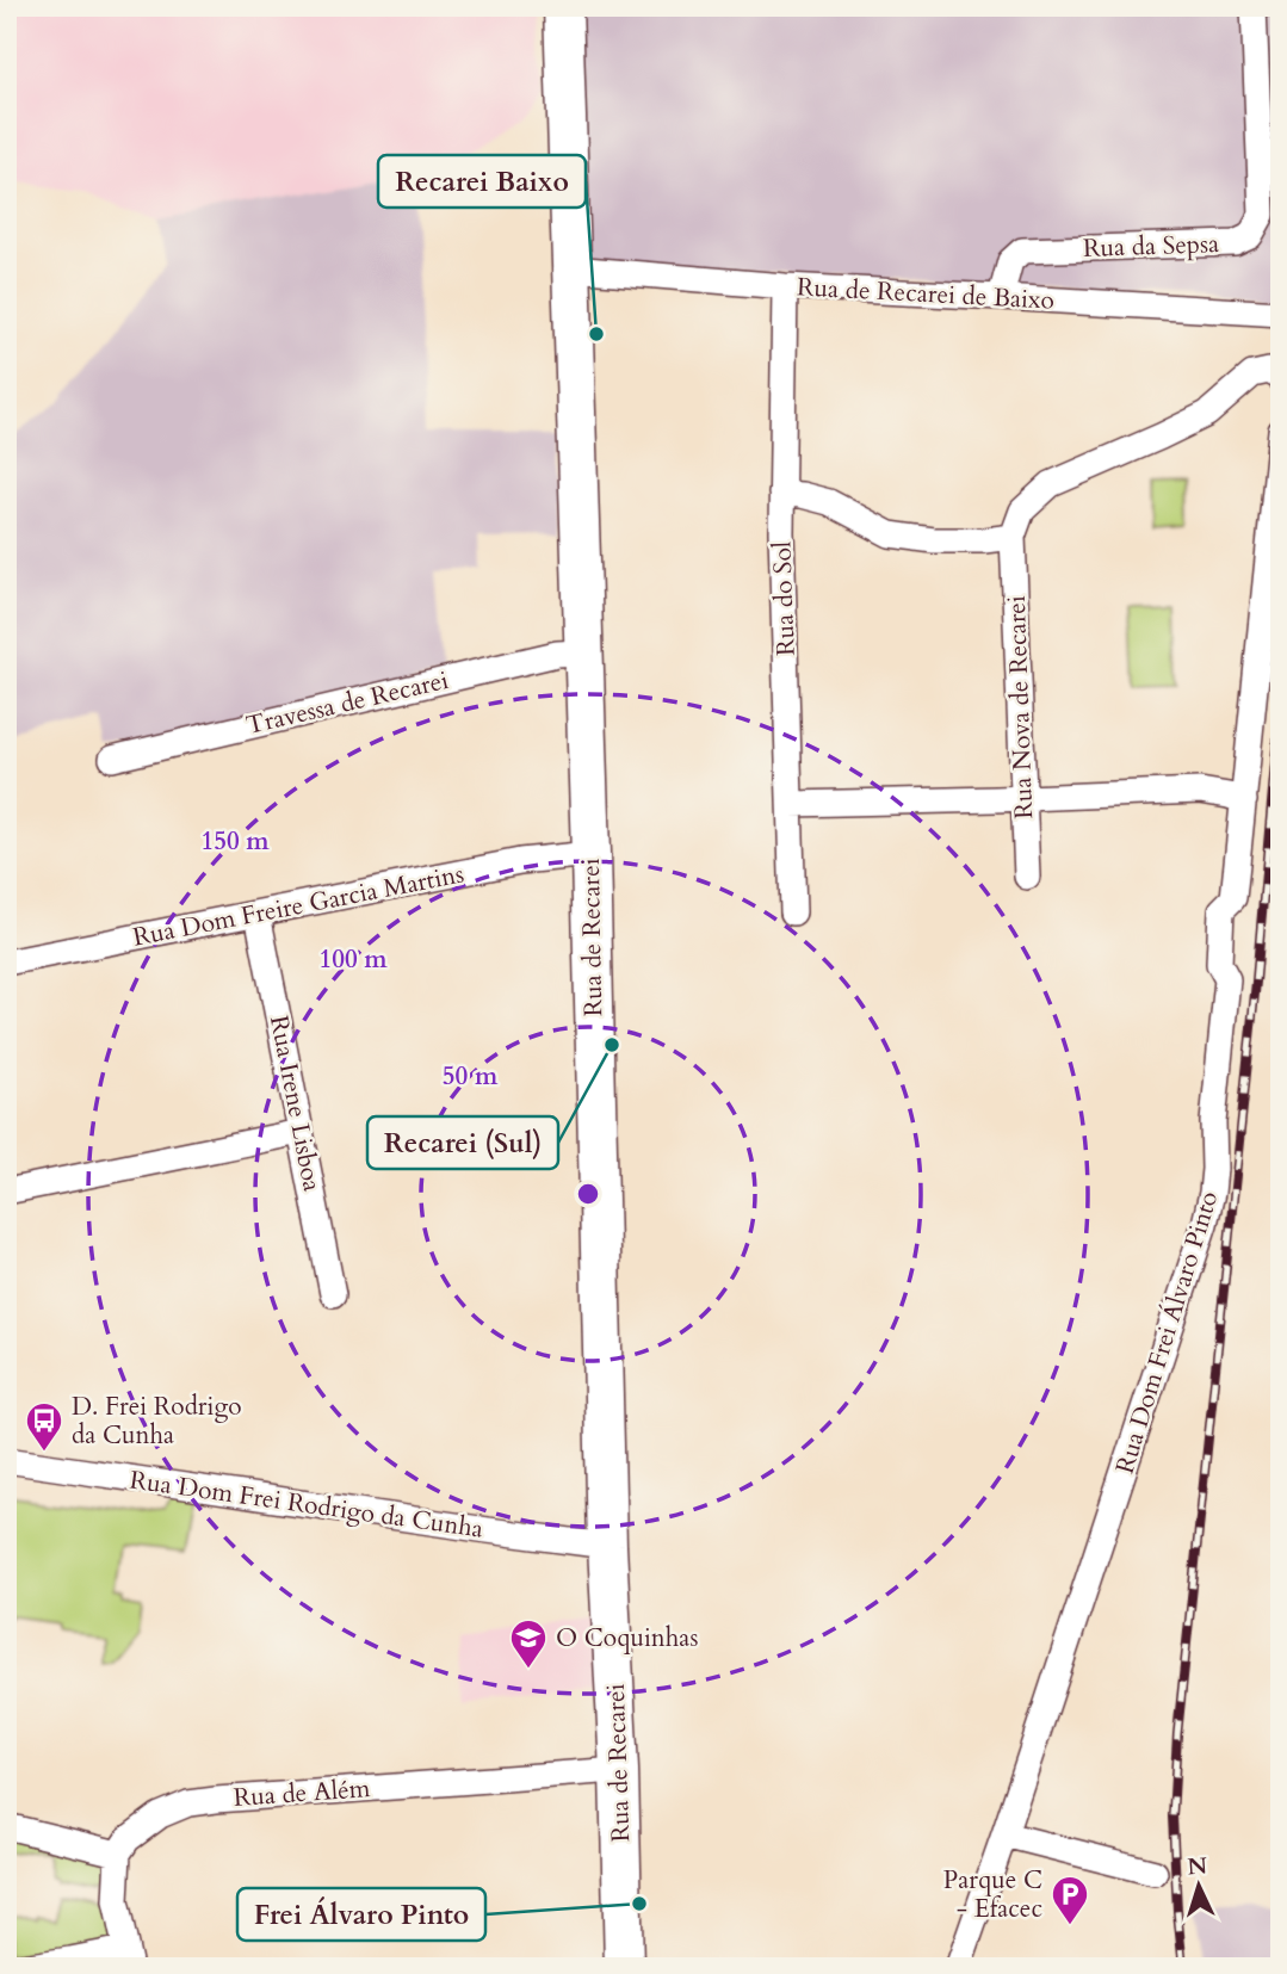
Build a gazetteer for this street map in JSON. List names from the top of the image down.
{
  "streets": {
    "main road": ["Rua de Recarei"],
    "street": [
      "Rua da Sepsa",
      "Rua de Recarei de Baixo",
      "Rua do Sol",
      "Travessa de Recarei",
      "Rua Nova de Recarei",
      "Rua Dom Freire Garcia Martins",
      "Rua Irene Lisboa",
      "Rua Dom Frei Álvaro Pinto",
      "Rua Dom Frei Rodrigo da Cunha",
      "Rua de Além"
    ]
  },
  "crossings": [
    ["Rua da Sepsa", "Rua de Recarei de Baixo"],
    ["Rua de Recarei de Baixo", "Rua do Sol"],
    ["Rua de Recarei de Baixo", "Rua de Recarei"],
    ["Travessa de Recarei", "Rua de Recarei"],
    ["Rua Dom Freire Garcia Martins", "Rua de Recarei"],
    ["Rua Dom Freire Garcia Martins", "Rua Irene Lisboa"],
    ["Rua de Recarei", "Rua Dom Frei Rodrigo da Cunha"],
    ["Rua de Recarei", "Rua de Além"]
  ],
  "places": {
    "other": ["Recarei Baixo", "Recarei (Sul)", "Frei Álvaro Pinto"],
    "bus stop": ["D. Frei Rodrigo da Cunha"],
    "school or university": ["O Coquinhas"],
    "parking": ["Parque C - Efacec"]
  },
  "north": "top",
  "rings": ["150 m", "100 m", "50 m"]
}
